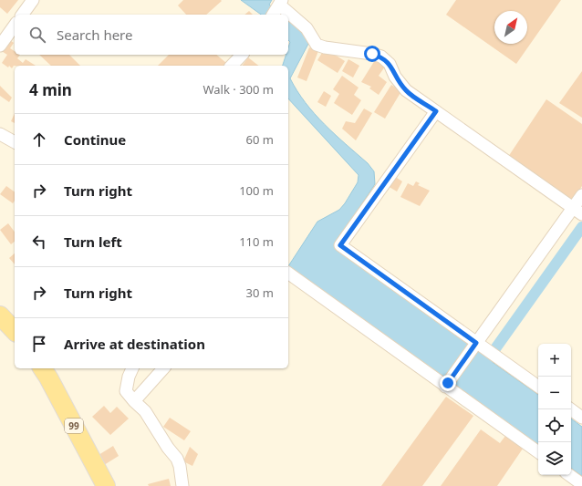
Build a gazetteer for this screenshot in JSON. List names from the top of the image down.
{
  "streets": {
    "main road": ["99"]
  },
  "north": "top right",
  "page": {
    "search": "Search here",
    "heading": ["4 min", "Walk · 300 m"],
    "list": [
      ["Continue", "60 m"],
      ["Turn right", "100 m"],
      ["Turn left", "110 m"],
      ["Turn right", "30 m"],
      "Arrive at destination"
    ],
    "map_buttons": ["+", "−"]
  }
}
